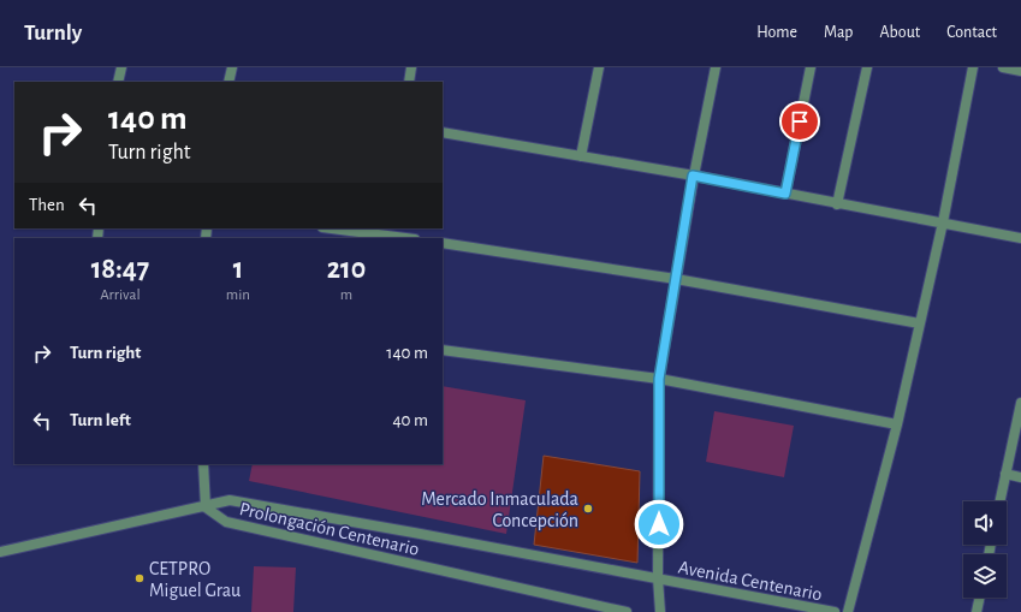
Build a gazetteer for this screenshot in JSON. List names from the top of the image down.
{
  "streets": {
    "street": ["Prolongación Centenario", "Avenida Centenario"]
  },
  "crossings": [
    ["Prolongación Centenario", "Avenida Centenario"]
  ],
  "places": ["Mercado Inmaculada Concepción", "CETPRO Miguel Grau"],
  "page": {
    "header": "Turnly",
    "nav": [
      "Home",
      "Map",
      "About",
      "Contact"
    ],
    "turn": ["140 m", "Turn right"],
    "then": "Then",
    "eta": [
      "18:47",
      "Arrival",
      "1",
      "min",
      "210",
      "m"
    ],
    "list": [
      {
        "name": "Turn right",
        "value": "140 m"
      },
      {
        "name": "Turn left",
        "value": "40 m"
      }
    ]
  }
}
